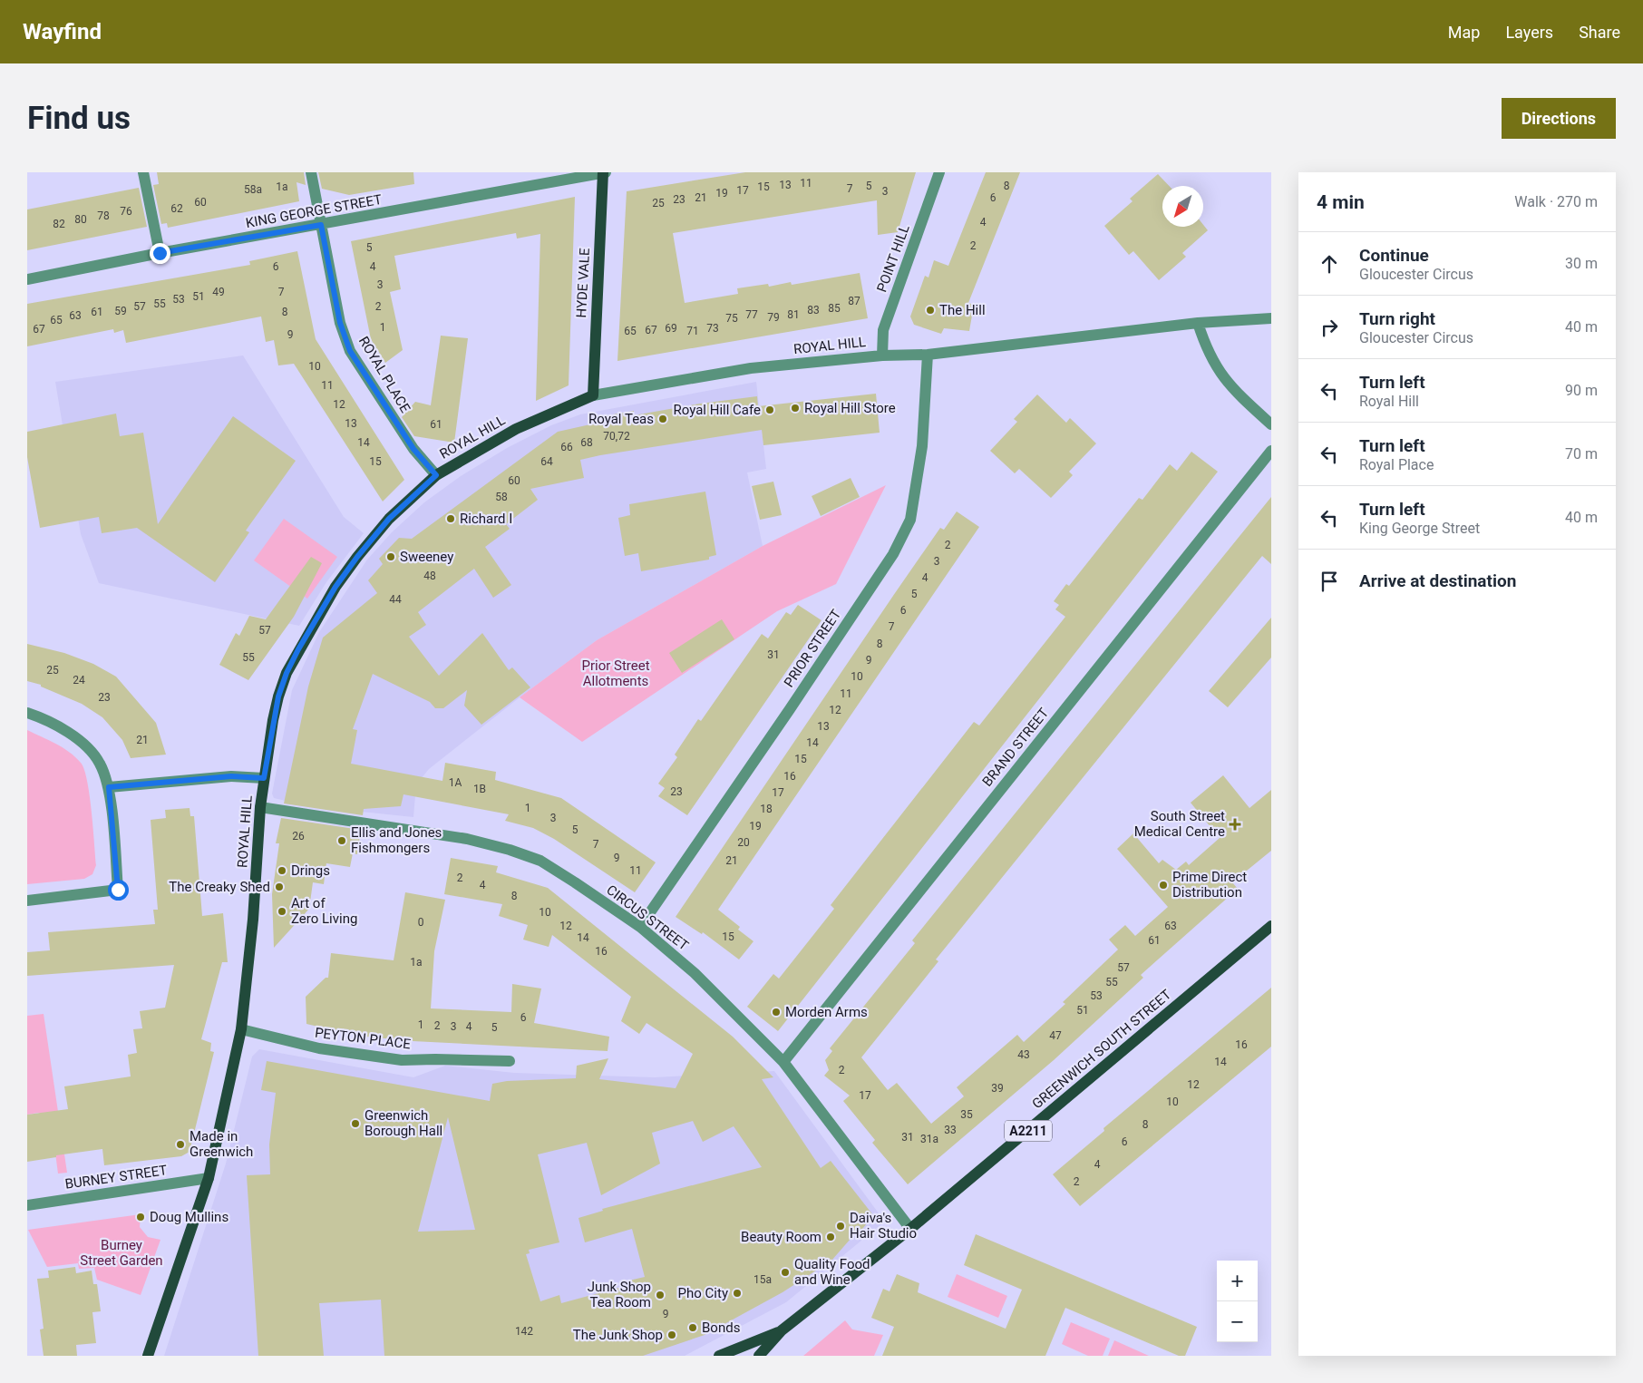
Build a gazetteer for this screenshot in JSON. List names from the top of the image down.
{
  "streets": {
    "main road": [
      "HYDE VALE",
      "ROYAL HILL",
      "GREENWICH SOUTH STREET",
      "A2211"
    ],
    "street": [
      "KING GEORGE STREET",
      "POINT HILL",
      "ROYAL PLACE",
      "PRIOR STREET",
      "BRAND STREET",
      "CIRCUS STREET",
      "PEYTON PLACE",
      "BURNEY STREET"
    ]
  },
  "crossings": [
    ["KING GEORGE STREET", "HYDE VALE"],
    ["KING GEORGE STREET", "ROYAL PLACE"],
    ["POINT HILL", "ROYAL HILL"],
    ["HYDE VALE", "ROYAL HILL"],
    ["ROYAL HILL", "ROYAL PLACE"],
    ["ROYAL HILL", "PRIOR STREET"],
    ["ROYAL HILL", "CIRCUS STREET"],
    ["ROYAL HILL", "PEYTON PLACE"],
    ["ROYAL HILL", "BURNEY STREET"],
    ["PRIOR STREET", "CIRCUS STREET"],
    ["BRAND STREET", "CIRCUS STREET"],
    ["CIRCUS STREET", "GREENWICH SOUTH STREET"]
  ],
  "parks": ["Prior Street Allotments", "Burney Street Garden"],
  "places": {
    "other": [
      "The Hill",
      "Royal Hill Store",
      "Royal Hill Cafe",
      "Royal Teas",
      "Richard I",
      "Sweeney",
      "Ellis and Jones Fishmongers",
      "Drings",
      "Prime Direct Distribution",
      "The Creaky Shed",
      "Art of Zero Living",
      "Morden Arms",
      "Greenwich Borough Hall",
      "Made in Greenwich",
      "Doug Mullins",
      "Daiva's Hair Studio",
      "Beauty Room",
      "Quality Food and Wine",
      "Pho City",
      "Junk Shop Tea Room",
      "Bonds",
      "The Junk Shop"
    ],
    "health": ["South Street Medical Centre"]
  },
  "house_numbers": [
    "11",
    "13",
    "5",
    "8",
    "1a",
    "15",
    "7",
    "58a",
    "17",
    "3",
    "19",
    "21",
    "6",
    "23",
    "60",
    "25",
    "62",
    "76",
    "78",
    "80",
    "4",
    "82",
    "2",
    "5",
    "6",
    "4",
    "3",
    "49",
    "7",
    "51",
    "53",
    "87",
    "55",
    "57",
    "2",
    "85",
    "83",
    "59",
    "61",
    "8",
    "77",
    "81",
    "63",
    "79",
    "75",
    "65",
    "1",
    "69",
    "73",
    "67",
    "67",
    "65",
    "71",
    "9",
    "10",
    "11",
    "12",
    "13",
    "61",
    "70,72",
    "14",
    "68",
    "66",
    "15",
    "64",
    "60",
    "58",
    "2",
    "3",
    "48",
    "4",
    "5",
    "44",
    "6",
    "7",
    "57",
    "8",
    "31",
    "55",
    "9",
    "25",
    "10",
    "24",
    "11",
    "23",
    "12",
    "13",
    "21",
    "14",
    "15",
    "16",
    "1A",
    "1B",
    "23",
    "17",
    "1",
    "18",
    "3",
    "19",
    "5",
    "26",
    "20",
    "7",
    "9",
    "21",
    "11",
    "2",
    "4",
    "8",
    "10",
    "0",
    "12",
    "63",
    "15",
    "14",
    "61",
    "16",
    "1a",
    "57",
    "55",
    "53",
    "51",
    "6",
    "1",
    "2",
    "3",
    "4",
    "5",
    "47",
    "16",
    "43",
    "14",
    "2",
    "12",
    "39",
    "17",
    "10",
    "35",
    "8",
    "33",
    "31",
    "31a",
    "6",
    "4",
    "2",
    "15a",
    "9",
    "142"
  ],
  "north": "bottom left",
  "page": {
    "header": "Wayfind",
    "nav": ["Map", "Layers", "Share"],
    "buttons": "Directions",
    "title": "Find us",
    "heading": ["4 min", "Walk · 270 m"],
    "list": [
      ["Continue", "Gloucester Circus", "30 m"],
      ["Turn right", "Gloucester Circus", "40 m"],
      ["Turn left", "Royal Hill", "90 m"],
      ["Turn left", "Royal Place", "70 m"],
      ["Turn left", "King George Street", "40 m"],
      "Arrive at destination"
    ],
    "map_buttons": ["+", "−"]
  }
}
